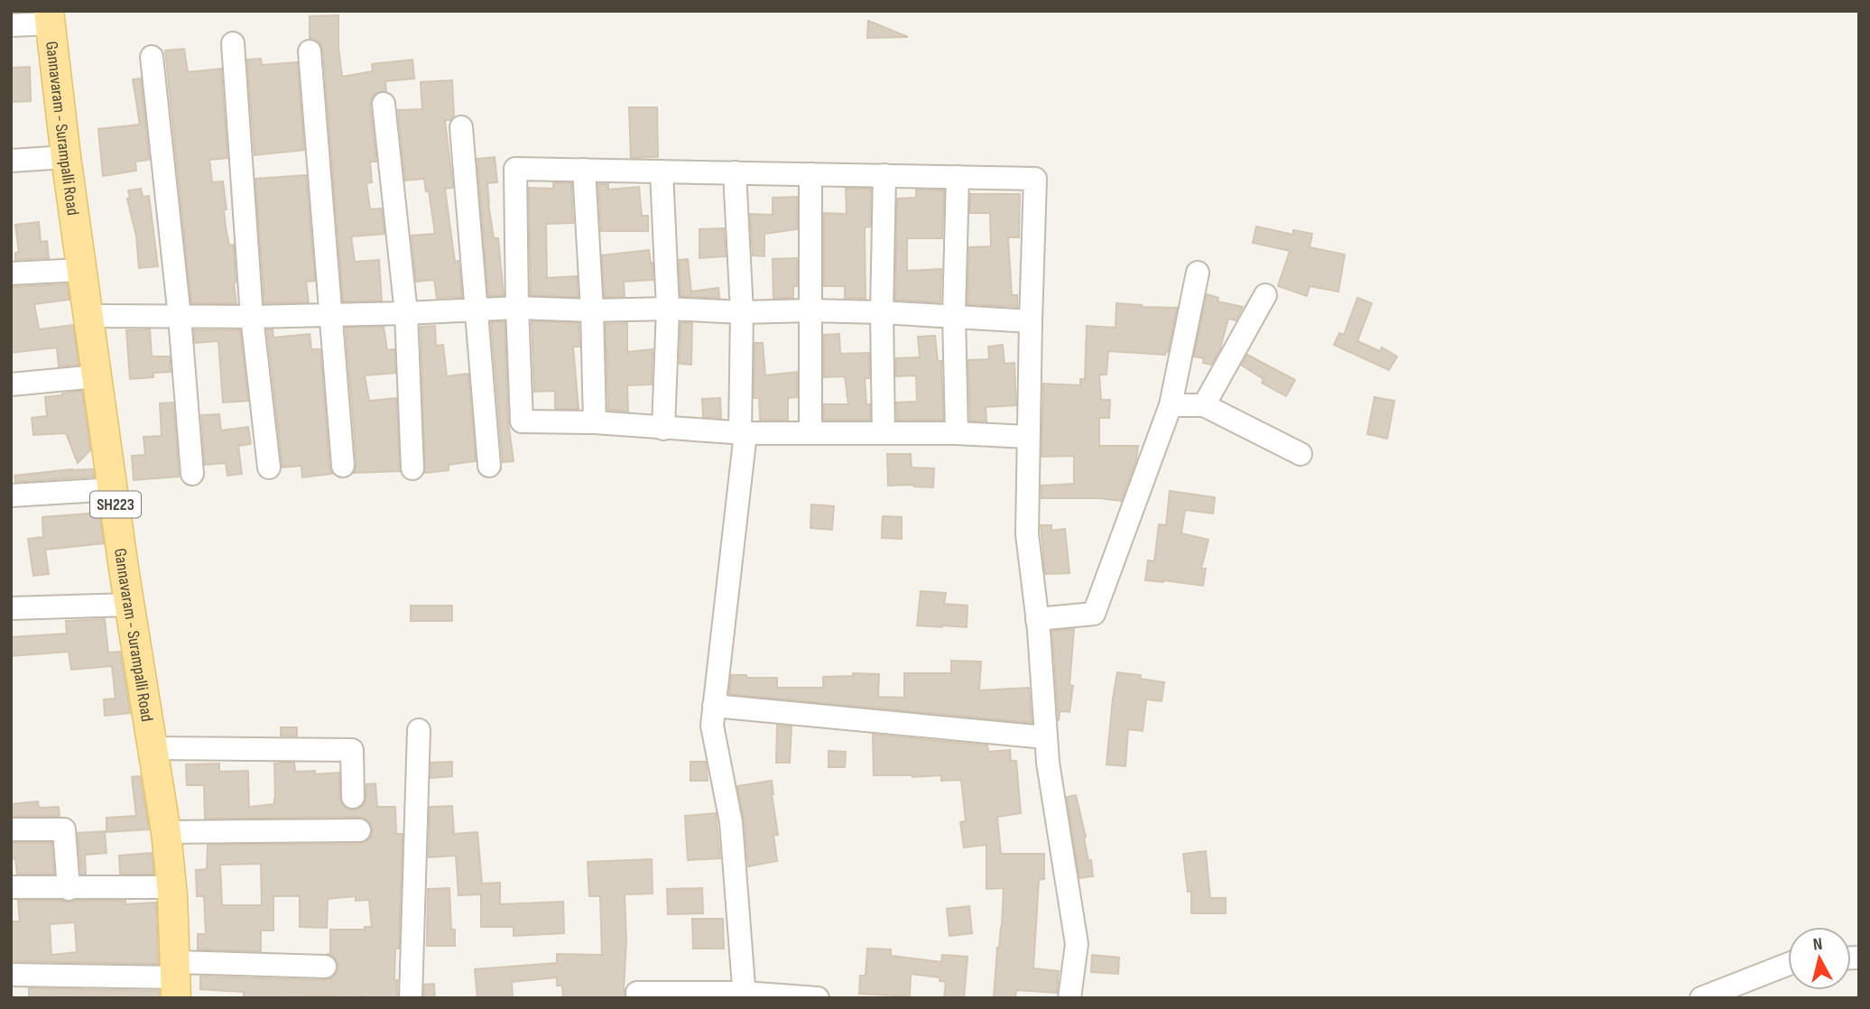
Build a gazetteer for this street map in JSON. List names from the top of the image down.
{
  "streets": {
    "main road": ["Gannavaram - Surampalli Road", "SH223"]
  },
  "north": "top"
}
